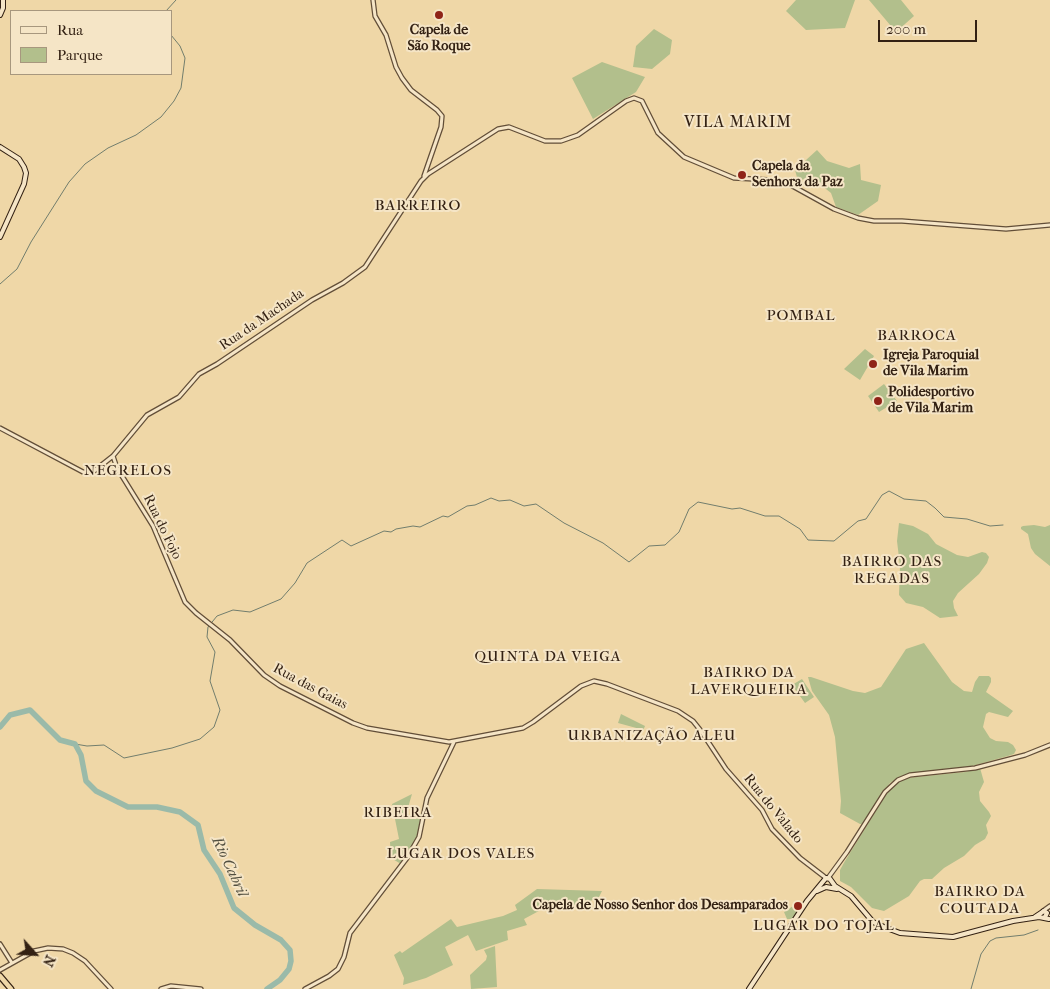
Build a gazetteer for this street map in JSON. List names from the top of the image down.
{
  "streets": {
    "street": [
      "Rua da Machada",
      "Rua do Fojo",
      "Rua das Gaias",
      "Rua do Valado"
    ]
  },
  "crossings": [
    ["Rua da Machada", "Rua do Fojo"],
    ["Rua do Fojo", "Rua das Gaias"],
    ["Rua das Gaias", "Rua do Valado"]
  ],
  "districts": [
    "VILA MARIM",
    "BARREIRO",
    "POMBAL",
    "BARROCA",
    "NEGRELOS",
    "BAIRRO DAS REGADAS",
    "QUINTA DA VEIGA",
    "BAIRRO DA LAVERQUEIRA",
    "URBANIZAÇÃO ALEU",
    "RIBEIRA",
    "LUGAR DOS VALES",
    "BAIRRO DA COUTADA",
    "LUGAR DO TOJAL"
  ],
  "water": ["Rio Cabril"],
  "places": [
    "Capela de São Roque",
    "Capela da Senhora da Paz",
    "Igreja Paroquial de Vila Marim",
    "Polidesportivo de Vila Marim",
    "Capela de Nosso Senhor dos Desamparados"
  ],
  "legend": ["Rua", "Parque"],
  "scale_bar": "200 m",
  "north": "bottom right"
}
